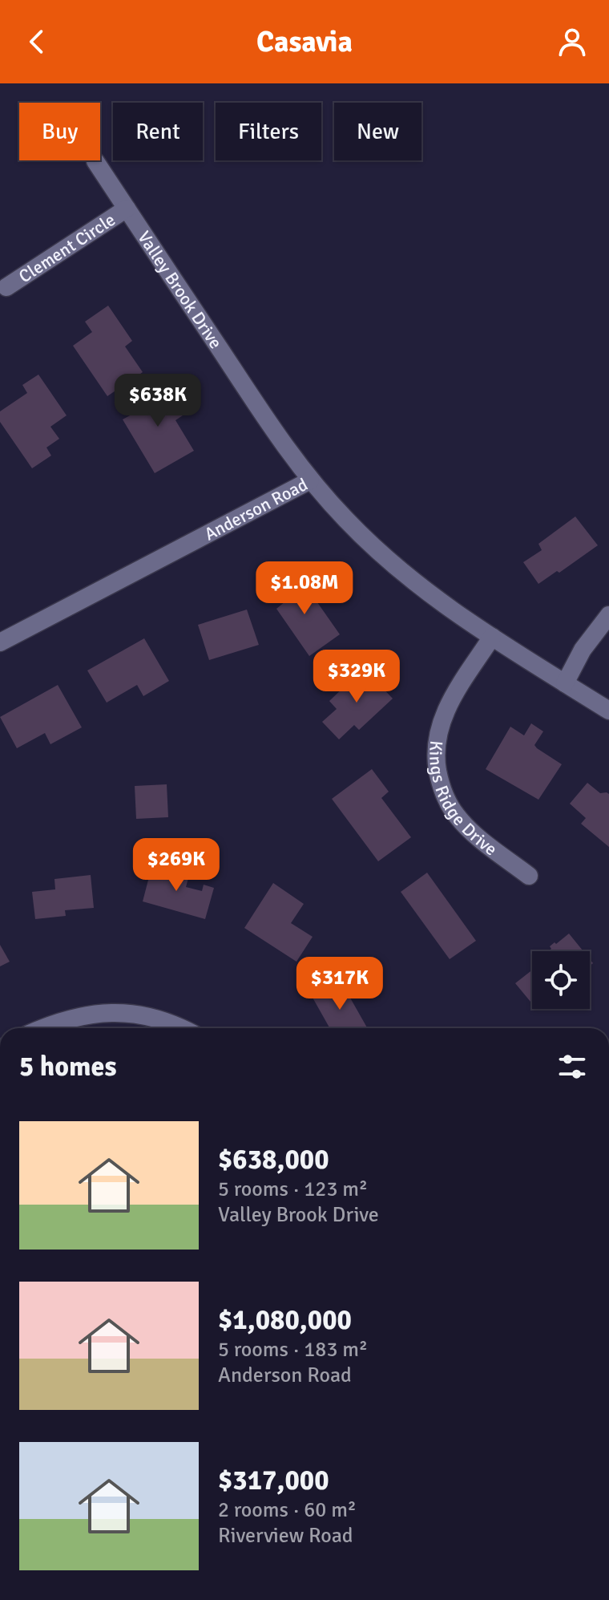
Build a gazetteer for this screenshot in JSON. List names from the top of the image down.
{
  "streets": {
    "street": [
      "Clement Circle",
      "Valley Brook Drive",
      "Anderson Road",
      "Kings Ridge Drive"
    ]
  },
  "crossings": [
    ["Clement Circle", "Valley Brook Drive"],
    ["Valley Brook Drive", "Anderson Road"],
    ["Anderson Road", "Kings Ridge Drive"]
  ],
  "page": {
    "header": "Casavia",
    "chip": [
      "Buy",
      "Rent",
      "Filters",
      "New"
    ],
    "price": [
      "$638K",
      "$1.08M",
      "$329K",
      "$269K",
      "$317K"
    ],
    "heading": "5 homes",
    "list": [
      {
        "name": "$638,000",
        "note": "5 rooms · 123 m² · Valley Brook Drive"
      },
      {
        "name": "$1,080,000",
        "note": "5 rooms · 183 m² · Anderson Road"
      },
      {
        "name": "$317,000",
        "note": "2 rooms · 60 m² · Riverview Road"
      }
    ]
  }
}
